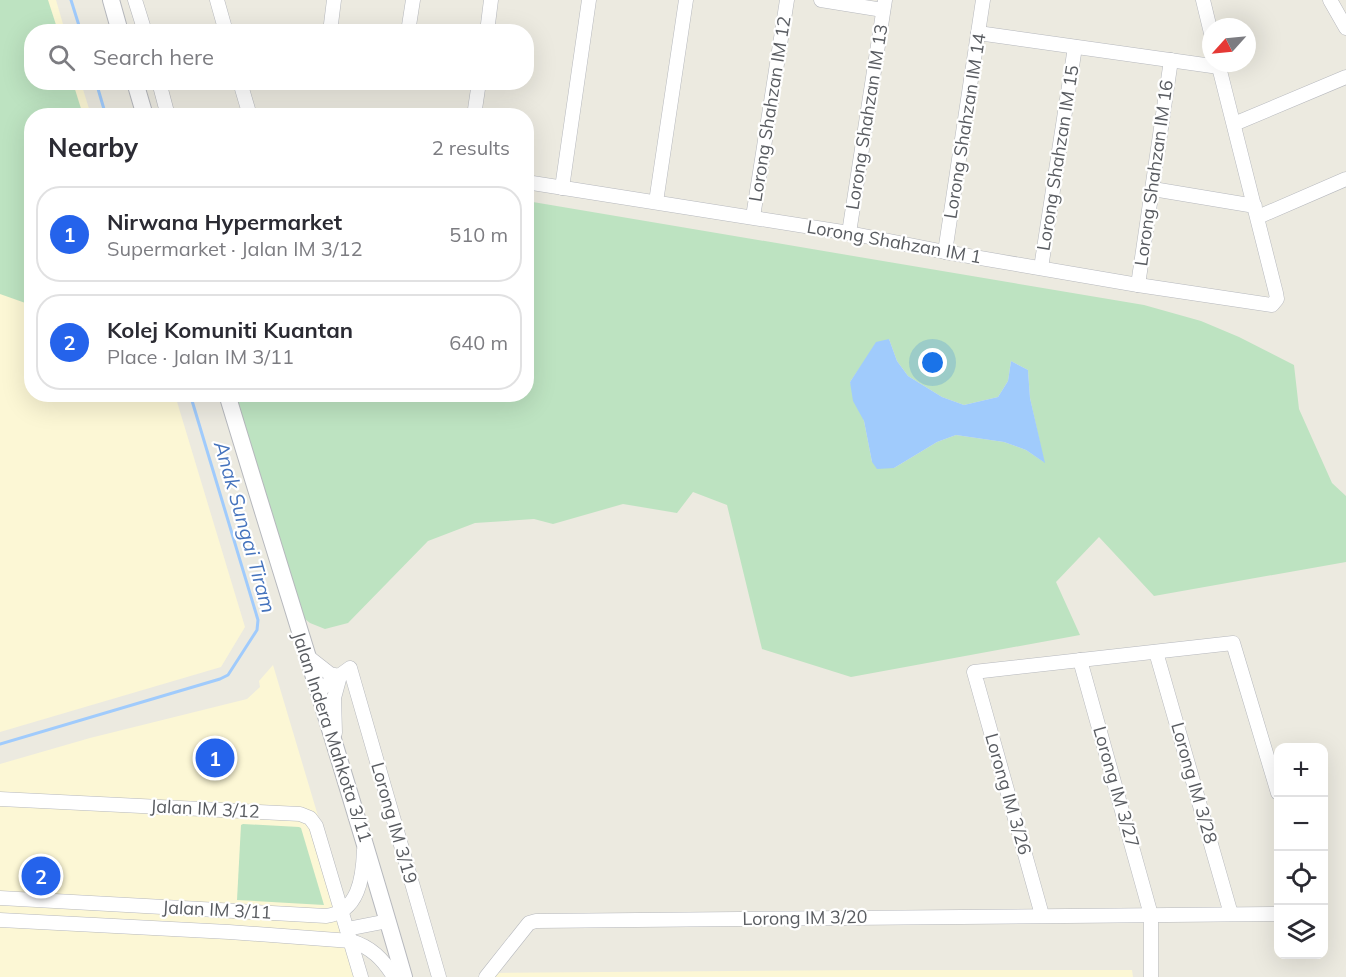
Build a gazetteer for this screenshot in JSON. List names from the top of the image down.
{
  "streets": {
    "street": [
      "Lorong Shahzan IM 12",
      "Lorong Shahzan IM 13",
      "Lorong Shahzan IM 14",
      "Lorong Shahzan IM 15",
      "Lorong Shahzan IM 16",
      "Lorong Shahzan IM 1",
      "Jalan Indera Mahkota 3/11",
      "Lorong IM 3/28",
      "Lorong IM 3/27",
      "Lorong IM 3/26",
      "Jalan IM 3/12",
      "Lorong IM 3/19",
      "Jalan IM 3/11",
      "Lorong IM 3/20"
    ]
  },
  "crossings": [
    ["Lorong Shahzan IM 12", "Lorong Shahzan IM 1"],
    ["Lorong Shahzan IM 13", "Lorong Shahzan IM 1"],
    ["Lorong Shahzan IM 14", "Lorong Shahzan IM 1"],
    ["Lorong Shahzan IM 15", "Lorong Shahzan IM 1"],
    ["Lorong Shahzan IM 16", "Lorong Shahzan IM 1"],
    ["Lorong IM 3/28", "Lorong IM 3/20"],
    ["Lorong IM 3/27", "Lorong IM 3/26"],
    ["Lorong IM 3/27", "Lorong IM 3/20"],
    ["Lorong IM 3/26", "Lorong IM 3/20"],
    ["Jalan IM 3/12", "Jalan IM 3/11"]
  ],
  "water": ["Anak Sungai Tiram"],
  "north": "bottom left",
  "page": {
    "search": "Search here",
    "heading": ["Nearby", "2 results"],
    "list": [
      {
        "mark": "1",
        "name": "Nirwana Hypermarket",
        "note": "Supermarket · Jalan IM 3/12",
        "value": "510 m"
      },
      {
        "mark": "2",
        "name": "Kolej Komuniti Kuantan",
        "note": "Place · Jalan IM 3/11",
        "value": "640 m"
      }
    ],
    "pins": ["1", "2"],
    "map_buttons": ["+", "−"]
  }
}
